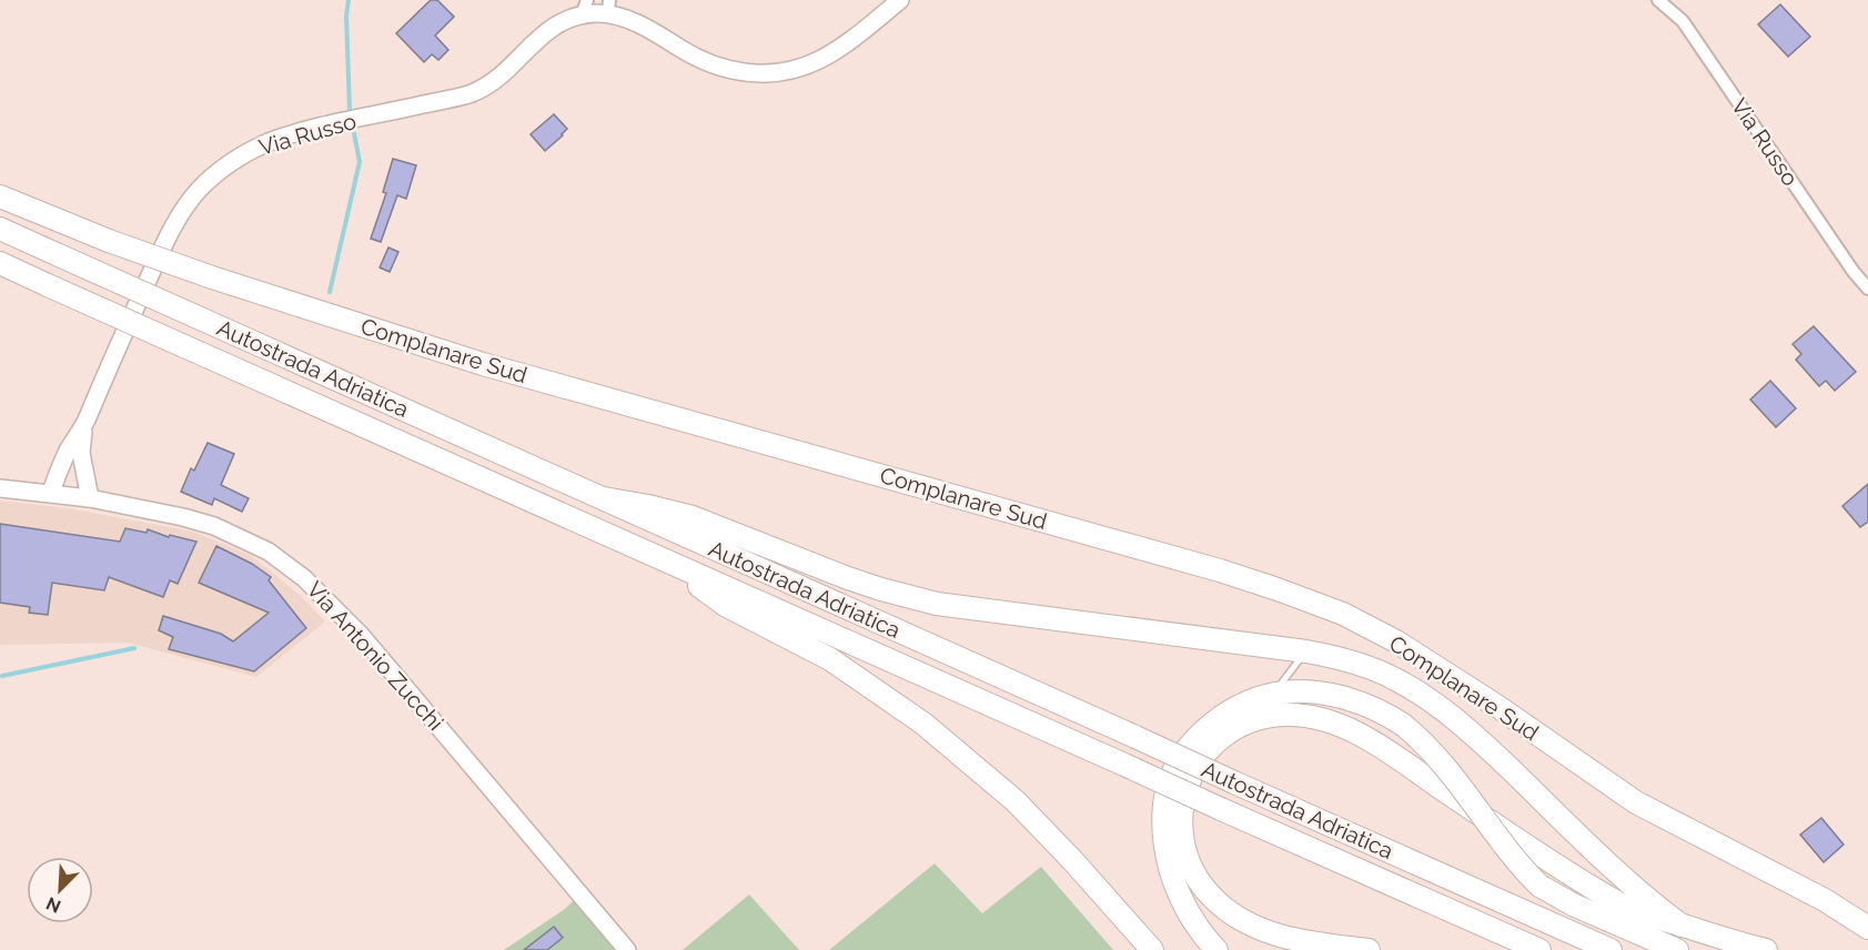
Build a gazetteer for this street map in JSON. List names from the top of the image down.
{
  "streets": {
    "highway": ["Complanare Sud", "Autostrada Adriatica"],
    "street": ["Via Russo", "Via Antonio Zucchi"]
  },
  "crossings": [
    ["Via Russo", "Via Antonio Zucchi"]
  ],
  "north": "bottom left"
}
